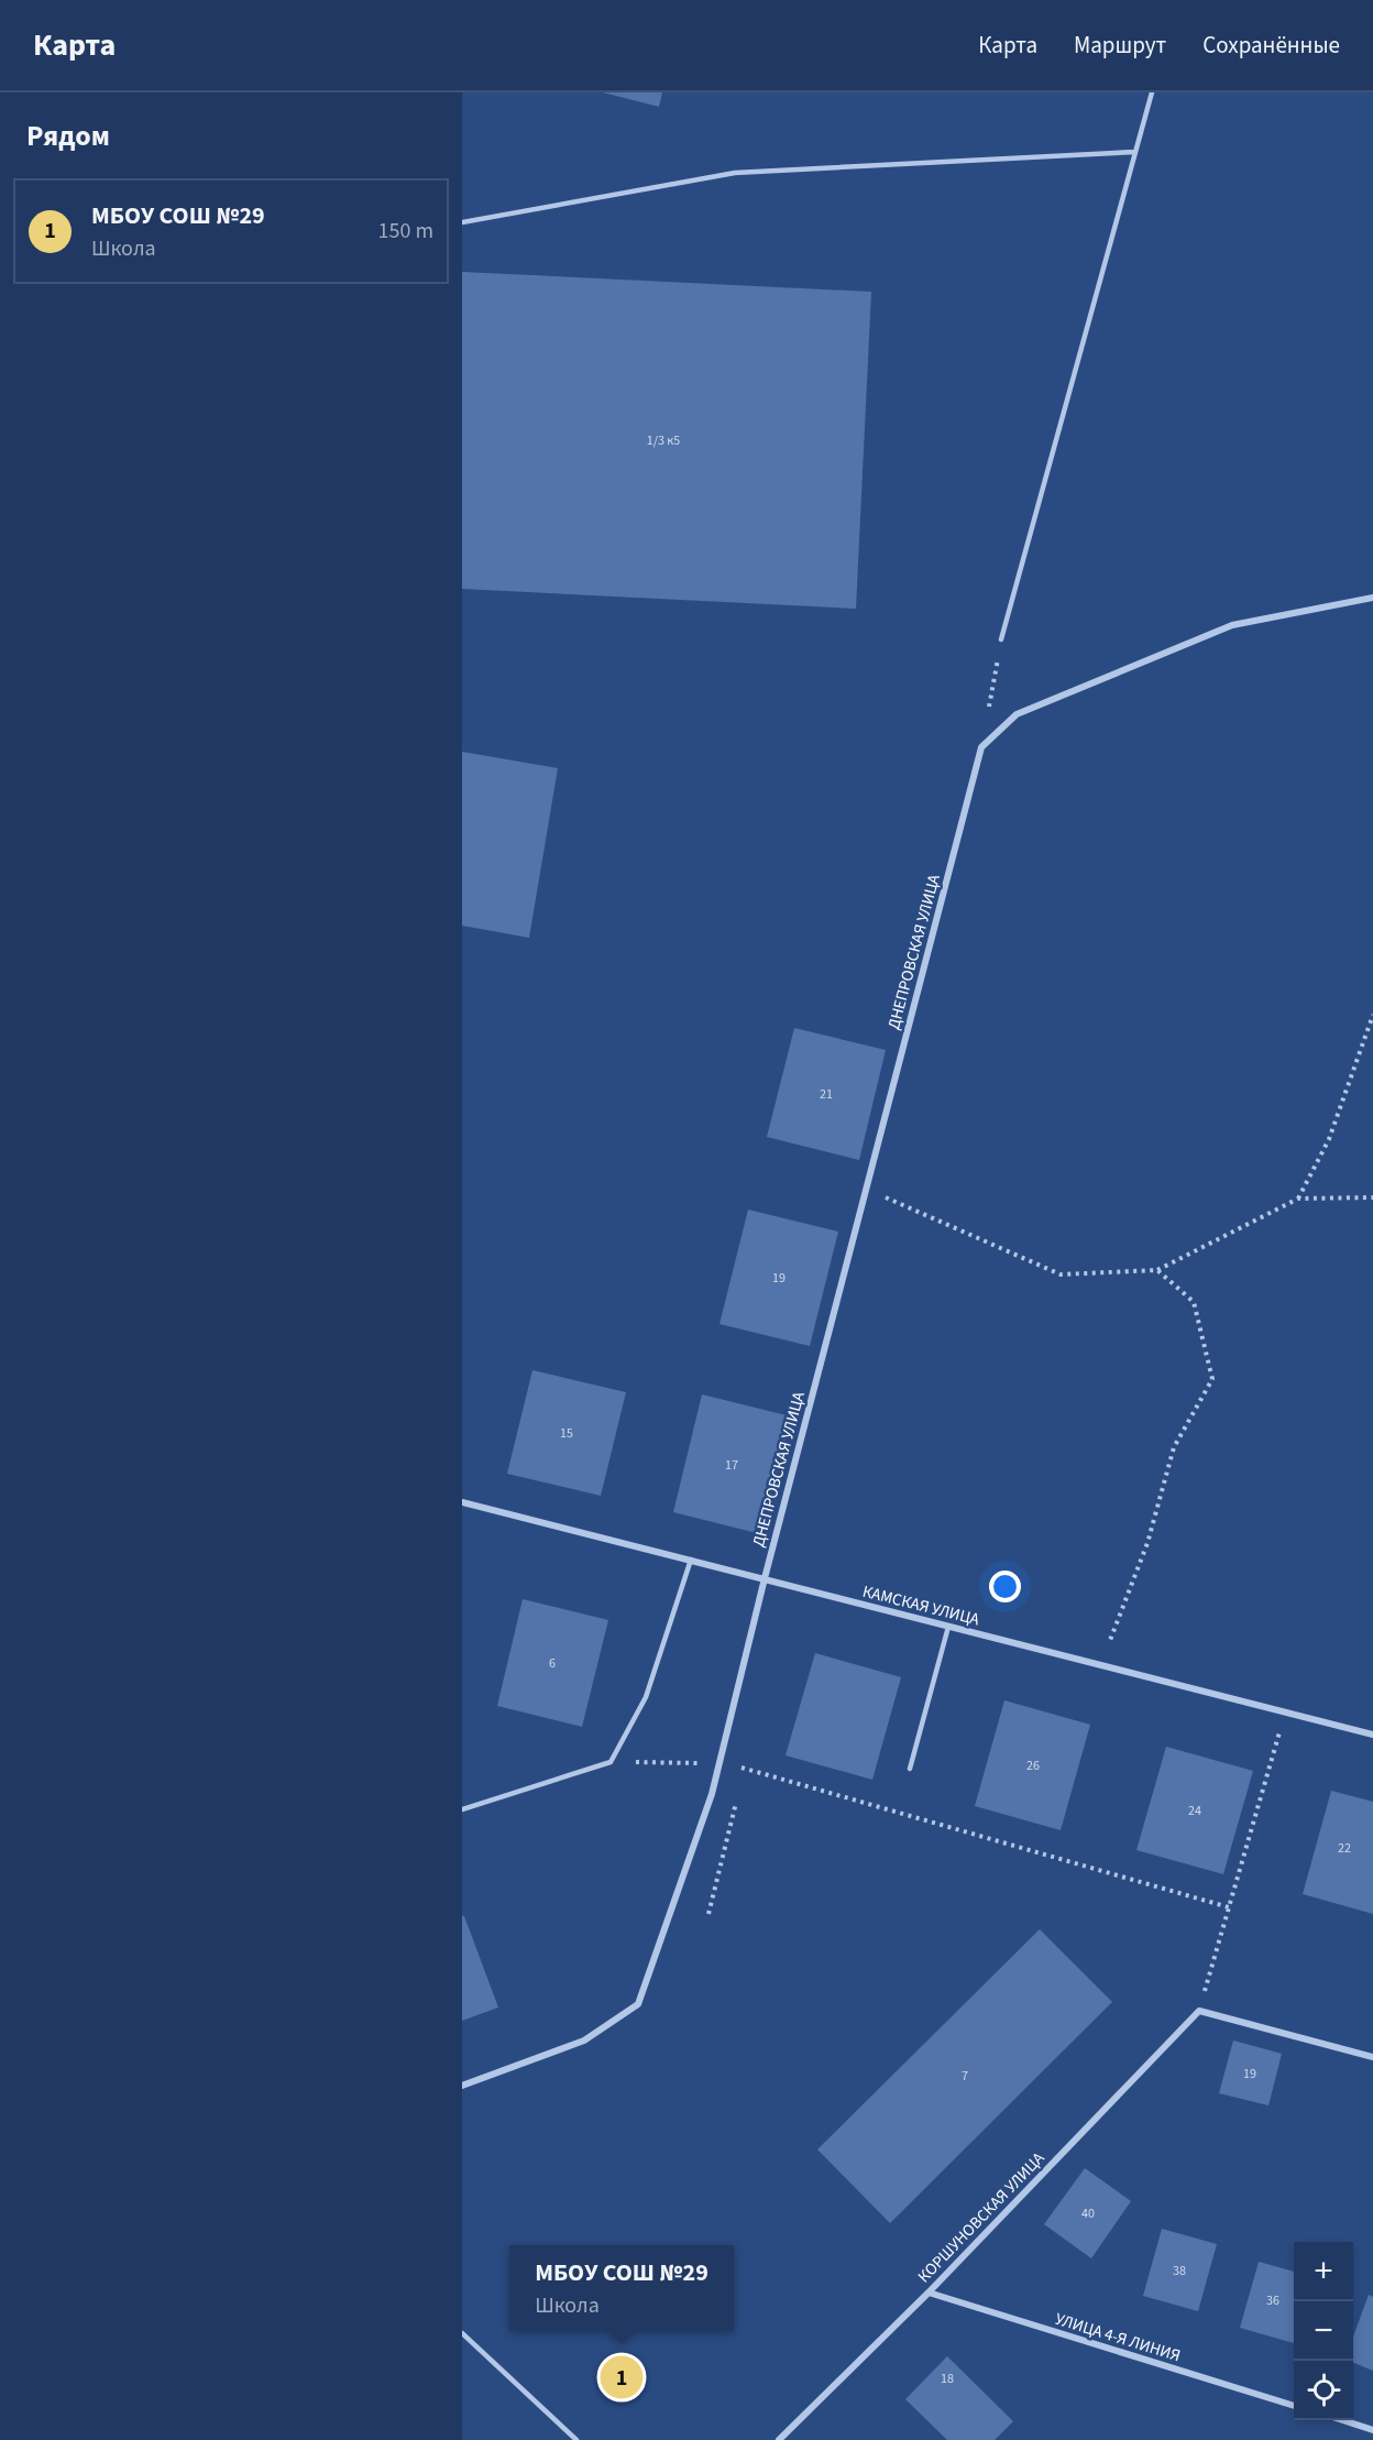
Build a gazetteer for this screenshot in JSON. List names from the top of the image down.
{
  "streets": {
    "street": [
      "ДНЕПРОВСКАЯ УЛИЦА",
      "КАМСКАЯ УЛИЦА",
      "КОРШУНОВСКАЯ УЛИЦА",
      "УЛИЦА 4-Я ЛИНИЯ"
    ]
  },
  "crossings": [
    ["ДНЕПРОВСКАЯ УЛИЦА", "КАМСКАЯ УЛИЦА"],
    ["КОРШУНОВСКАЯ УЛИЦА", "УЛИЦА 4-Я ЛИНИЯ"]
  ],
  "house_numbers": [
    "1/3 к5",
    "21",
    "19",
    "15",
    "17",
    "6",
    "26",
    "24",
    "22",
    "19",
    "7",
    "40",
    "38",
    "36",
    "18"
  ],
  "page": {
    "header": "Карта",
    "nav": ["Карта", "Маршрут", "Сохранённые"],
    "heading": "Рядом",
    "list": [
      {
        "mark": "1",
        "name": "МБОУ СОШ №29",
        "note": "Школа",
        "value": "150 m"
      }
    ],
    "map_buttons": ["+", "−"],
    "popup": ["МБОУ СОШ №29", "Школа"],
    "pins": "1"
  }
}
